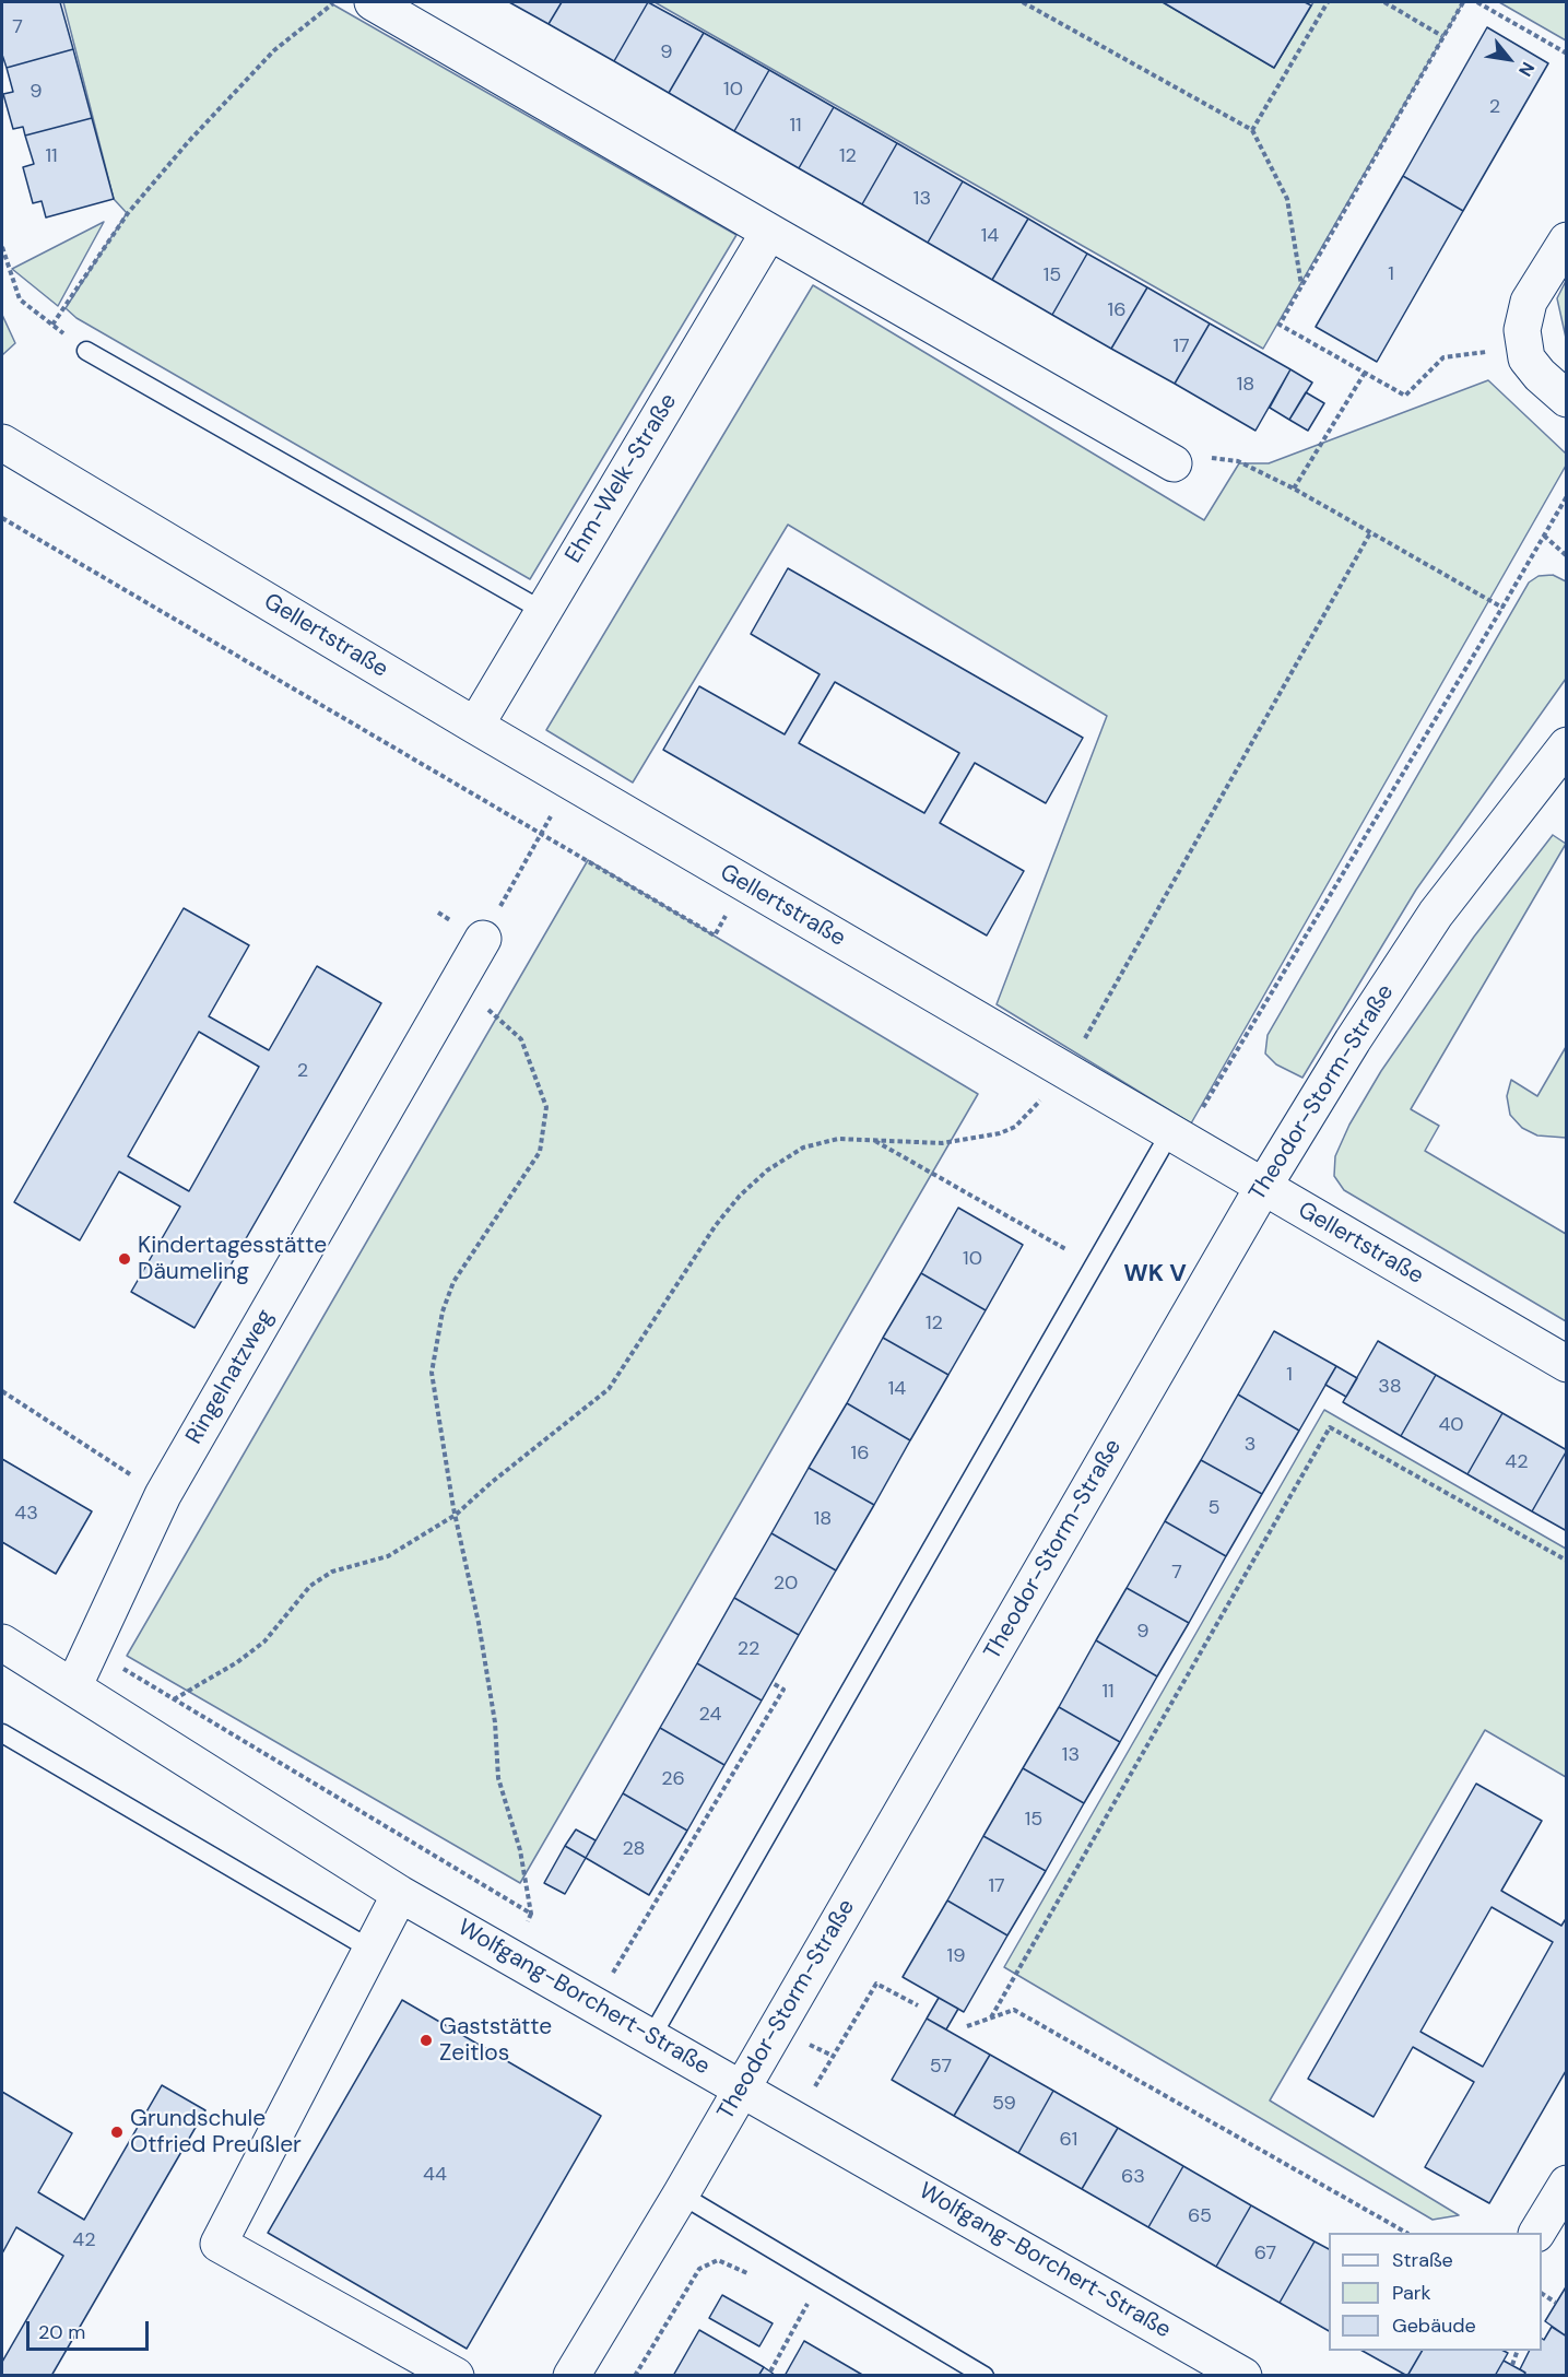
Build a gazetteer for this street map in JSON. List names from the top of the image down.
{
  "streets": {
    "street": [
      "Ehm-Welk-Straße",
      "Gellertstraße",
      "Theodor-Storm-Straße",
      "Ringelnatzweg",
      "Wolfgang-Borchert-Straße"
    ]
  },
  "crossings": [
    ["Ehm-Welk-Straße", "Gellertstraße"],
    ["Gellertstraße", "Theodor-Storm-Straße"],
    ["Theodor-Storm-Straße", "Wolfgang-Borchert-Straße"],
    ["Ringelnatzweg", "Wolfgang-Borchert-Straße"]
  ],
  "districts": ["WK V"],
  "places": ["Kindertagesstätte Däumeling", "Gaststätte Zeitlos", "Grundschule Otfried Preußler"],
  "house_numbers": [
    "7",
    "9",
    "10",
    "9",
    "2",
    "11",
    "11",
    "12",
    "13",
    "14",
    "1",
    "15",
    "16",
    "17",
    "18",
    "2",
    "10",
    "12",
    "1",
    "38",
    "14",
    "40",
    "3",
    "16",
    "42",
    "5",
    "43",
    "18",
    "7",
    "20",
    "9",
    "22",
    "11",
    "24",
    "13",
    "26",
    "15",
    "28",
    "17",
    "19",
    "57",
    "59",
    "61",
    "44",
    "63",
    "65",
    "42",
    "67"
  ],
  "legend": ["Straße", "Park", "Gebäude"],
  "scale_bar": "20 m",
  "north": "bottom right"
}
